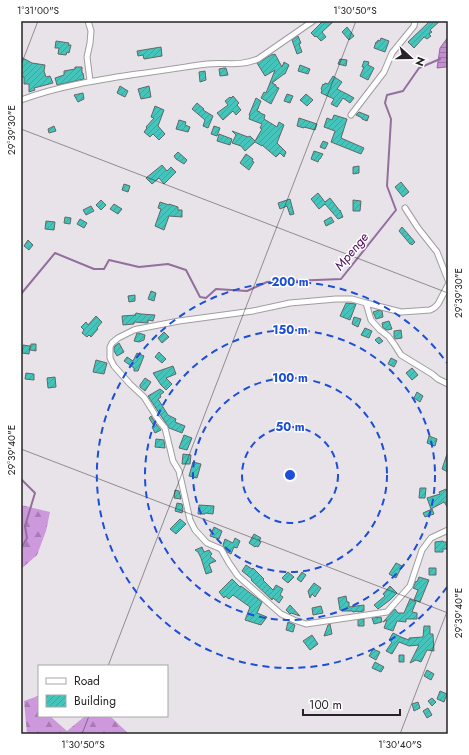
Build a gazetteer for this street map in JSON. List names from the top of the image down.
{
  "water": ["Mpenge"],
  "legend": ["Road", "Building"],
  "scale_bar": "100 m",
  "north": "right",
  "coordinates": [
    "1°31'00\"S",
    "1°30'50\"S",
    "29°39'30\"E",
    "29°39'40\"E",
    "1°30'40\"S"
  ],
  "rings": [
    "200 m",
    "150 m",
    "100 m",
    "50 m"
  ]
}
